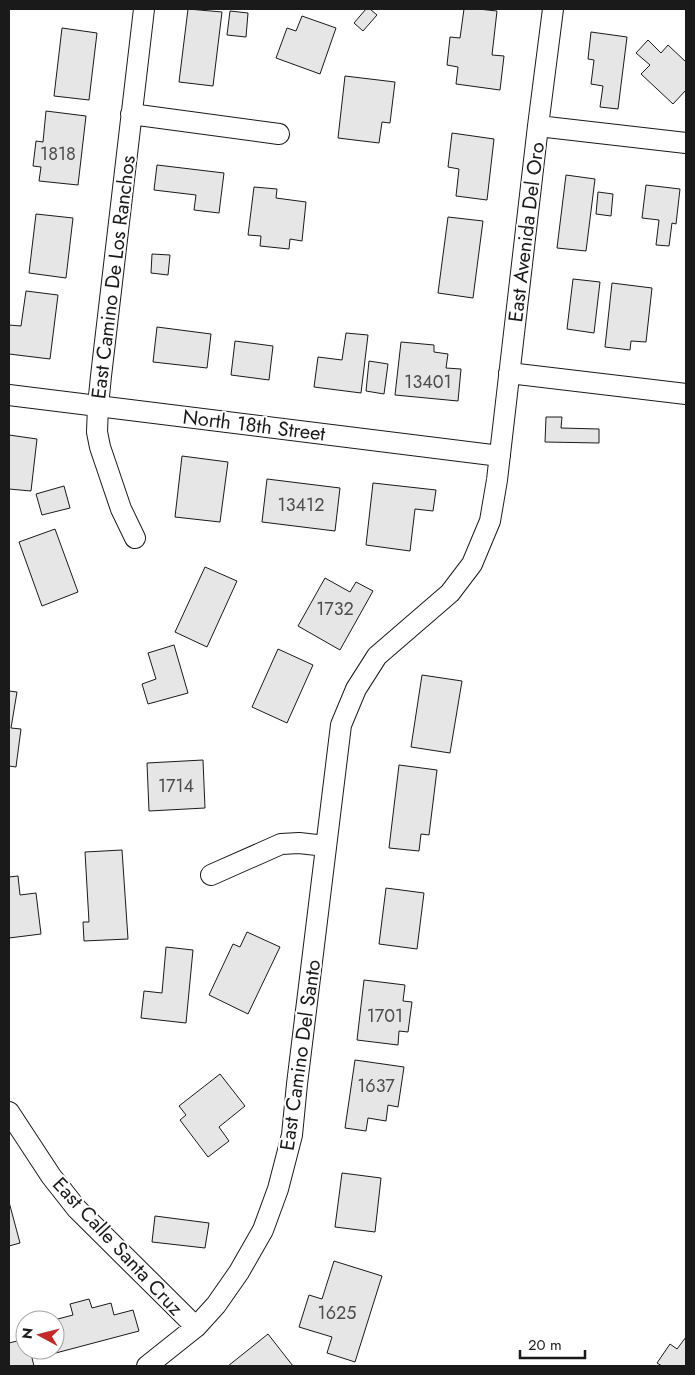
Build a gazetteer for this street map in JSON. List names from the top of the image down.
{
  "streets": {
    "street": [
      "East Avenida Del Oro",
      "East Camino De Los Ranchos",
      "North 18th Street",
      "East Camino Del Santo",
      "East Calle Santa Cruz"
    ]
  },
  "crossings": [
    ["East Avenida Del Oro", "North 18th Street"],
    ["East Avenida Del Oro", "East Camino Del Santo"],
    ["East Camino De Los Ranchos", "North 18th Street"],
    ["North 18th Street", "East Camino Del Santo"],
    ["East Camino Del Santo", "East Calle Santa Cruz"]
  ],
  "house_numbers": [
    "1818",
    "13401",
    "13412",
    "1732",
    "1714",
    "1701",
    "1637",
    "1625"
  ],
  "scale_bar": "20 m",
  "north": "left"
}
